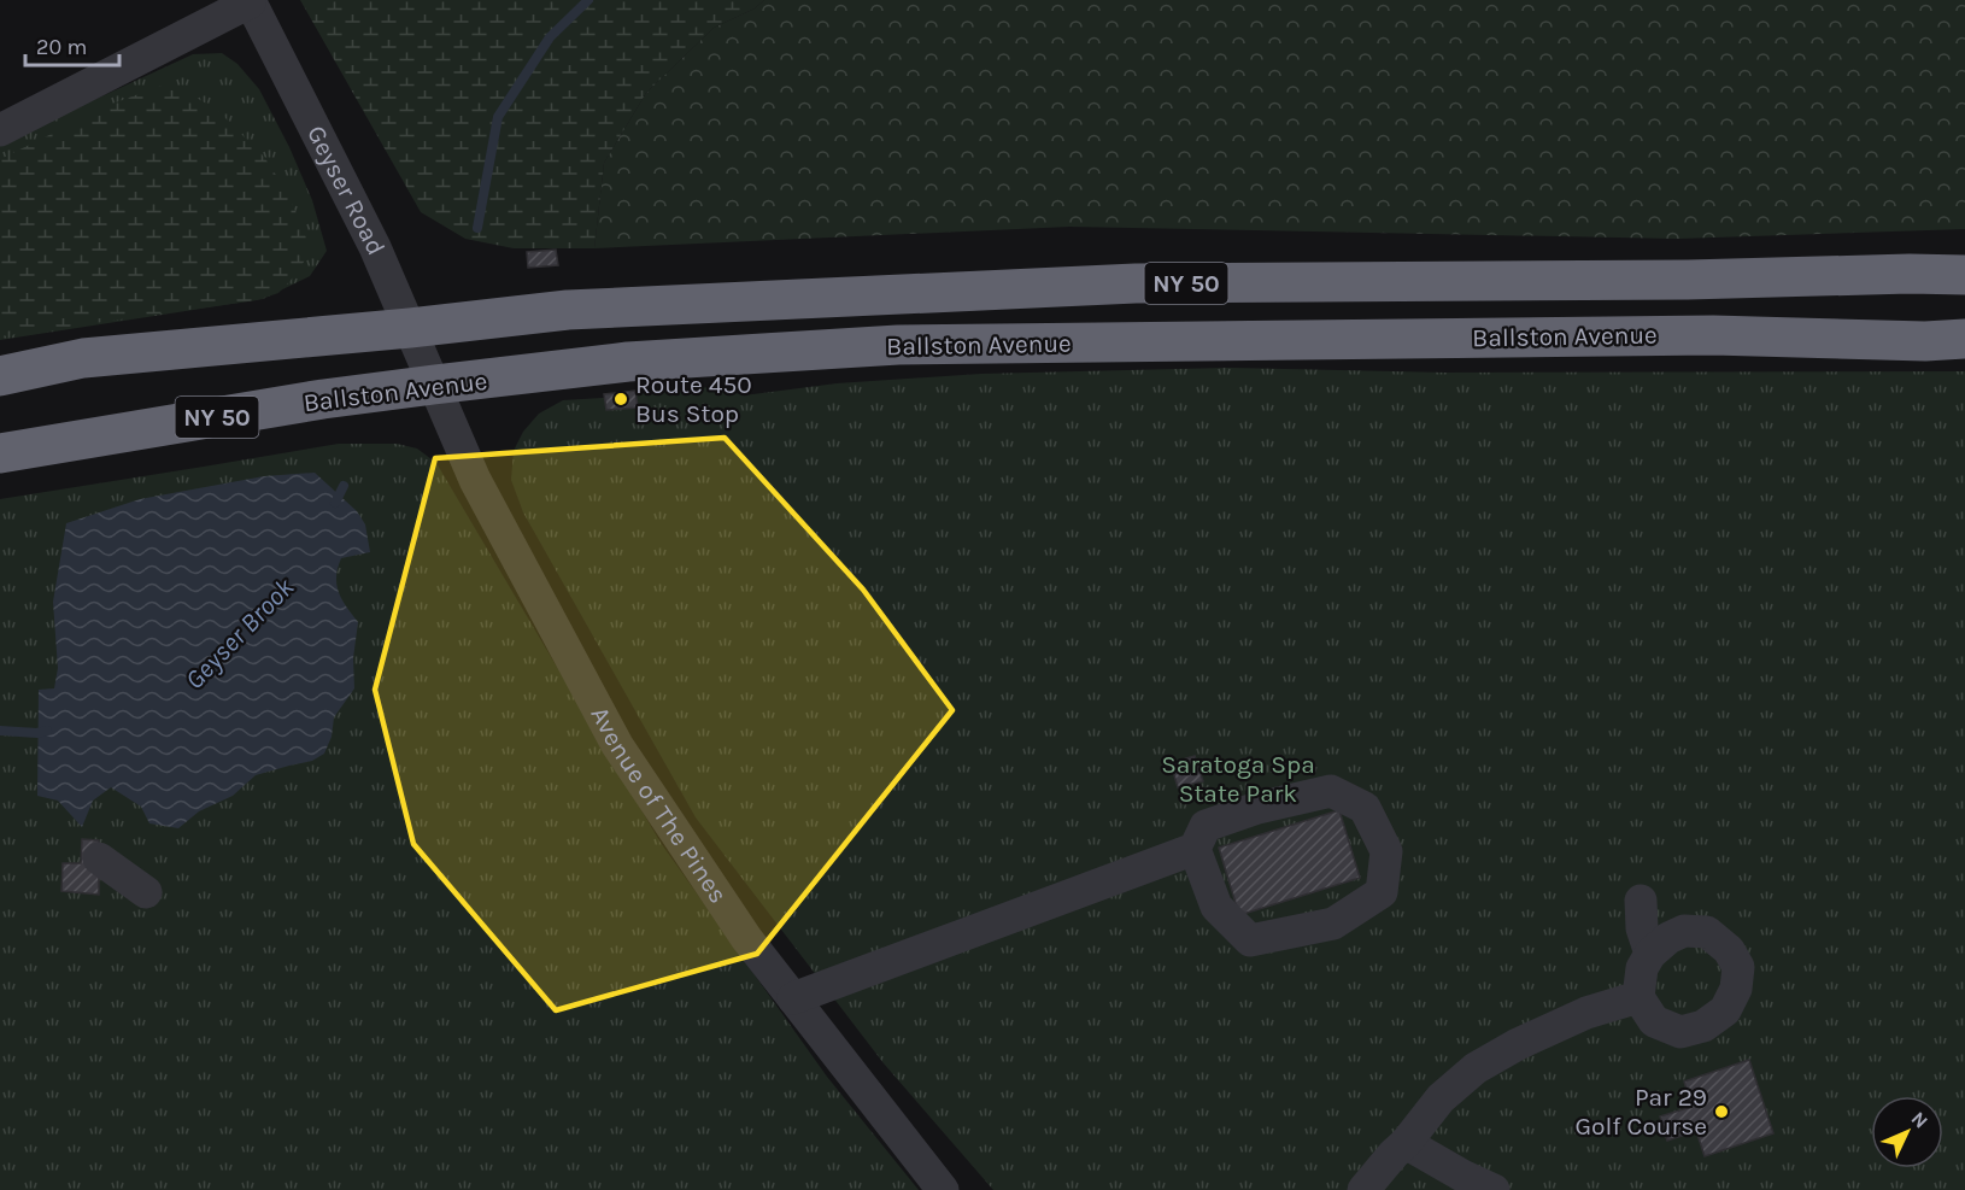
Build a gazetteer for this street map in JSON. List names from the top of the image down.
{
  "streets": {
    "highway": ["NY 50", "Ballston Avenue"],
    "street": ["Geyser Road", "Avenue of The Pines"]
  },
  "crossings": [
    ["Geyser Road", "Ballston Avenue"],
    ["Geyser Road", "Avenue of The Pines"],
    ["Ballston Avenue", "Avenue of The Pines"]
  ],
  "water": ["Geyser Brook"],
  "parks": ["Saratoga Spa State Park"],
  "places": ["Route 450 Bus Stop", "Par 29 Golf Course"],
  "scale_bar": "20 m",
  "north": "top right"
}
